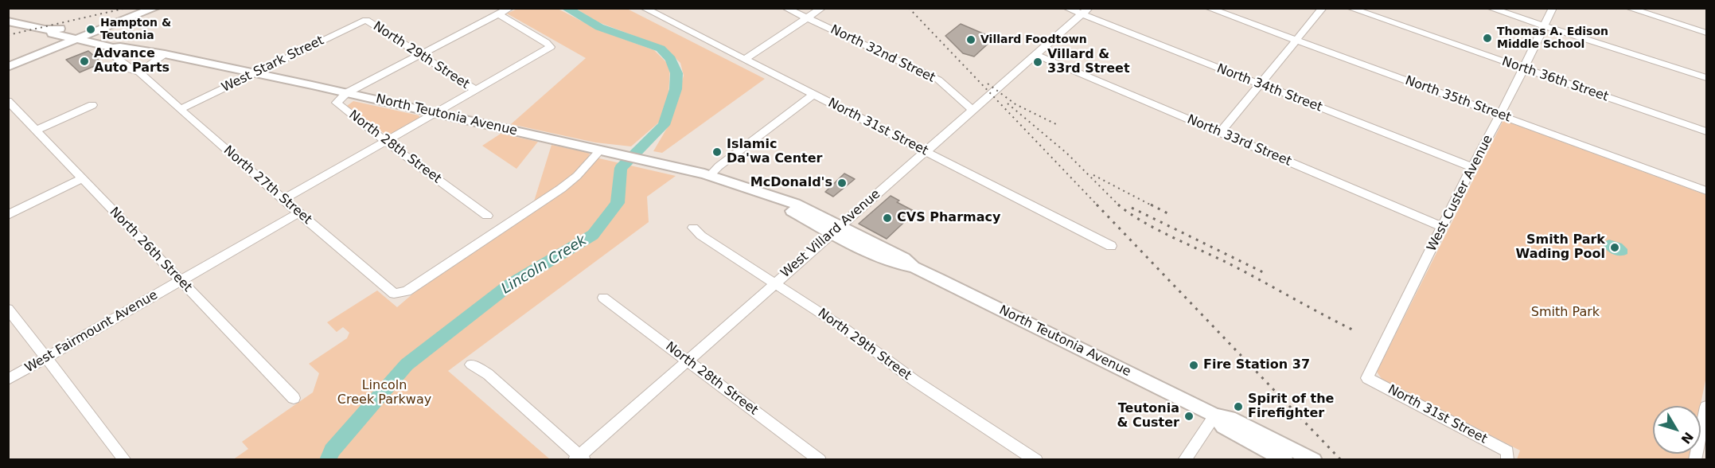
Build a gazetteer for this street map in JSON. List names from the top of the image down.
{
  "streets": {
    "main road": ["North Teutonia Avenue"],
    "street": [
      "North 32nd Street",
      "North 29th Street",
      "West Stark Street",
      "North 36th Street",
      "North 34th Street",
      "North 35th Street",
      "North 31st Street",
      "North 33rd Street",
      "North 28th Street",
      "North 27th Street",
      "West Custer Avenue",
      "West Villard Avenue",
      "North 26th Street",
      "West Fairmount Avenue"
    ]
  },
  "crossings": [
    ["North 32nd Street", "West Villard Avenue"],
    ["North 29th Street", "West Stark Street"],
    ["North 29th Street", "West Villard Avenue"],
    ["West Stark Street", "North Teutonia Avenue"],
    ["West Stark Street", "North 27th Street"],
    ["North 36th Street", "West Custer Avenue"],
    ["North 34th Street", "West Custer Avenue"],
    ["North 34th Street", "West Villard Avenue"],
    ["North 35th Street", "West Custer Avenue"],
    ["North Teutonia Avenue", "North 28th Street"],
    ["North Teutonia Avenue", "North 27th Street"],
    ["North Teutonia Avenue", "West Villard Avenue"],
    ["North 31st Street", "West Custer Avenue"],
    ["North 31st Street", "West Villard Avenue"],
    ["North 33rd Street", "West Custer Avenue"],
    ["North 33rd Street", "West Villard Avenue"],
    ["North 28th Street", "West Villard Avenue"],
    ["North 27th Street", "West Fairmount Avenue"],
    ["North 26th Street", "West Fairmount Avenue"]
  ],
  "water": ["Lincoln Creek"],
  "parks": ["Smith Park", "Lincoln Creek Parkway"],
  "places": [
    "Hampton & Teutonia",
    "Thomas A. Edison Middle School",
    "Villard Foodtown",
    "Advance Auto Parts",
    "Villard & 33rd Street",
    "Islamic Da'wa Center",
    "McDonald's",
    "CVS Pharmacy",
    "Smith Park Wading Pool",
    "Fire Station 37",
    "Spirit of the Firefighter",
    "Teutonia & Custer"
  ],
  "north": "bottom right"
}
